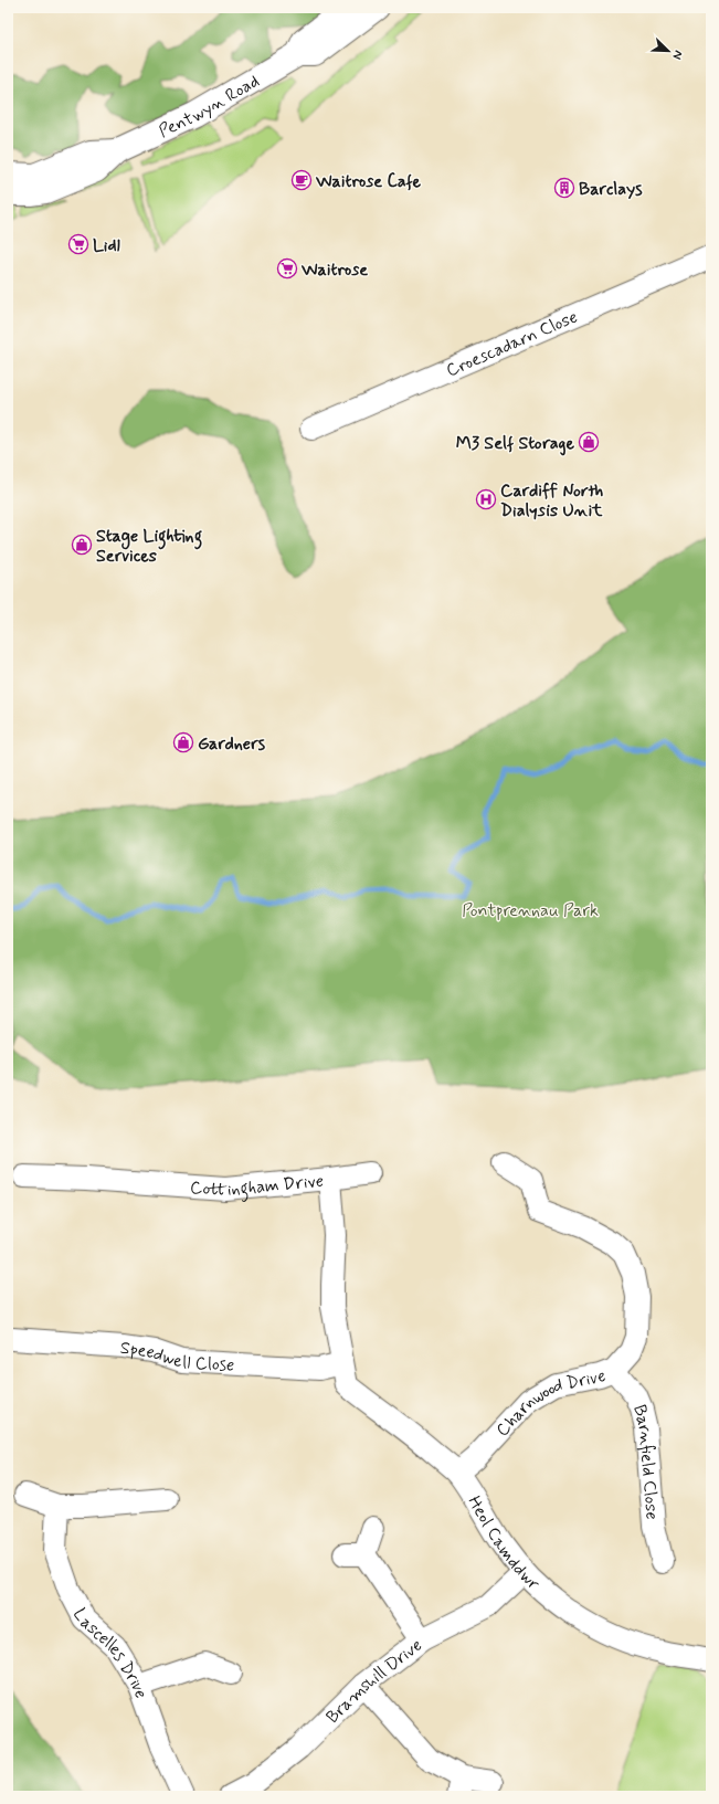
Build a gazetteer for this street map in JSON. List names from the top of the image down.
{
  "streets": {
    "street": [
      "Pentwyn Road",
      "Croescadarn Close",
      "Cottingham Drive",
      "Speedwell Close",
      "Charnwood Drive",
      "Barnfield Close",
      "Heol Camddwr",
      "Lascelles Drive",
      "Bramshill Drive"
    ]
  },
  "crossings": [
    ["Cottingham Drive", "Speedwell Close"],
    ["Cottingham Drive", "Heol Camddwr"],
    ["Speedwell Close", "Heol Camddwr"],
    ["Charnwood Drive", "Barnfield Close"],
    ["Charnwood Drive", "Heol Camddwr"],
    ["Heol Camddwr", "Bramshill Drive"]
  ],
  "parks": ["Pontprennau Park"],
  "places": {
    "cafe": ["Waitrose Cafe"],
    "building": ["Barclays"],
    "supermarket": ["Lidl", "Waitrose"],
    "shop": ["M3 Self Storage", "Stage Lighting Services", "Gardners"],
    "hospital": ["Cardiff North Dialysis Unit"]
  },
  "north": "bottom right"
}
